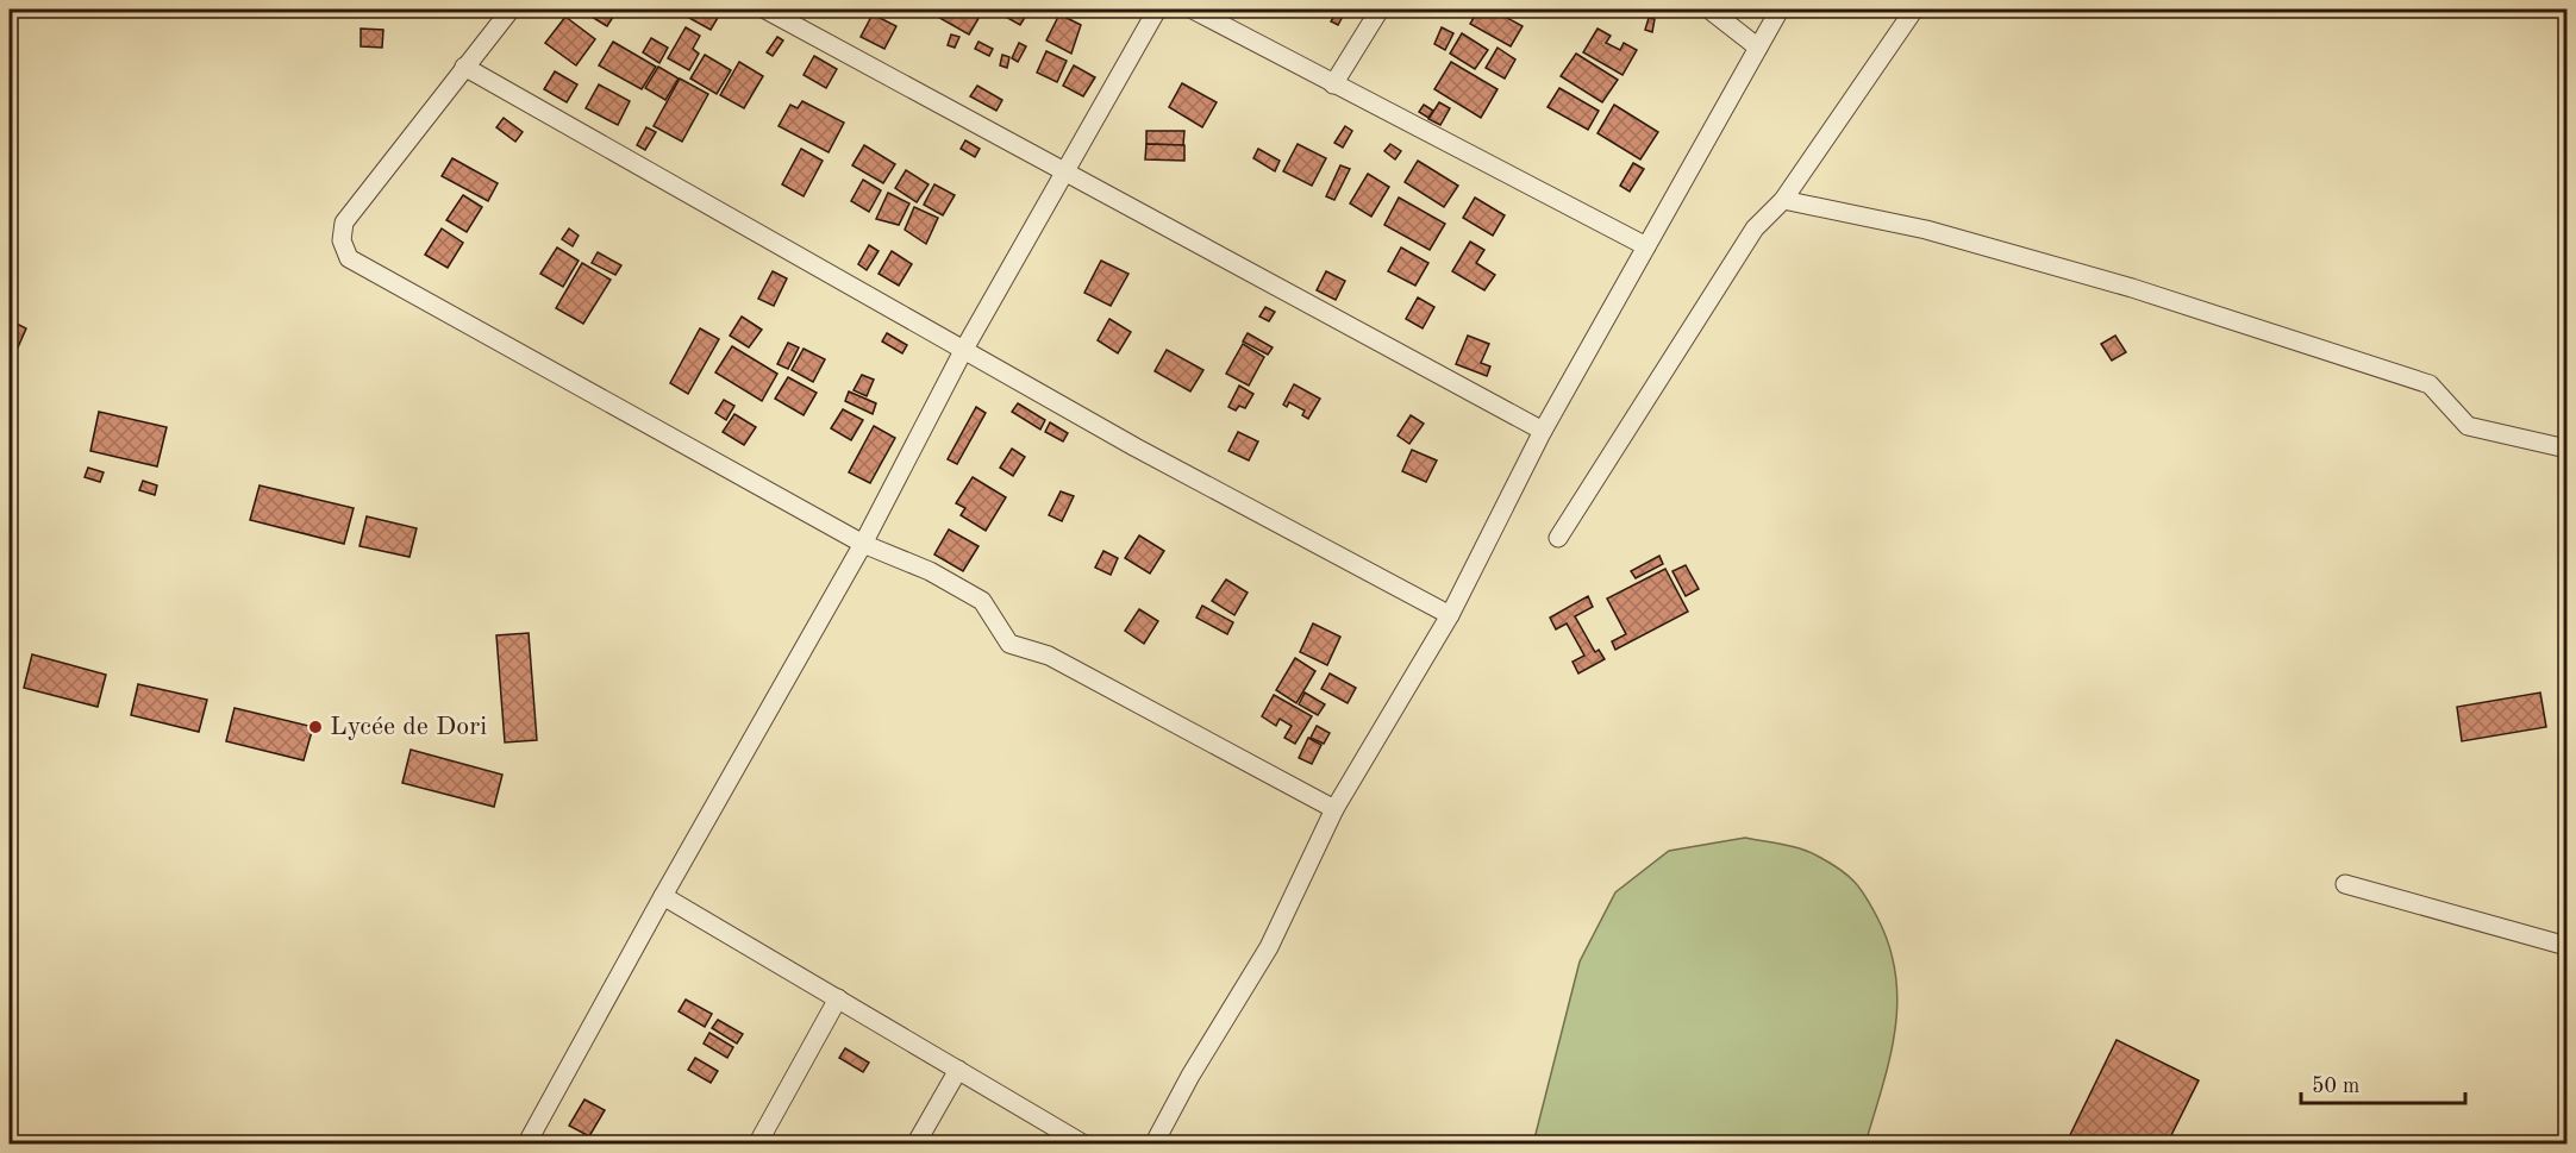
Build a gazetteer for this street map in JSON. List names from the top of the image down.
{
  "places": ["Lycée de Dori"],
  "scale_bar": "50 m"
}
